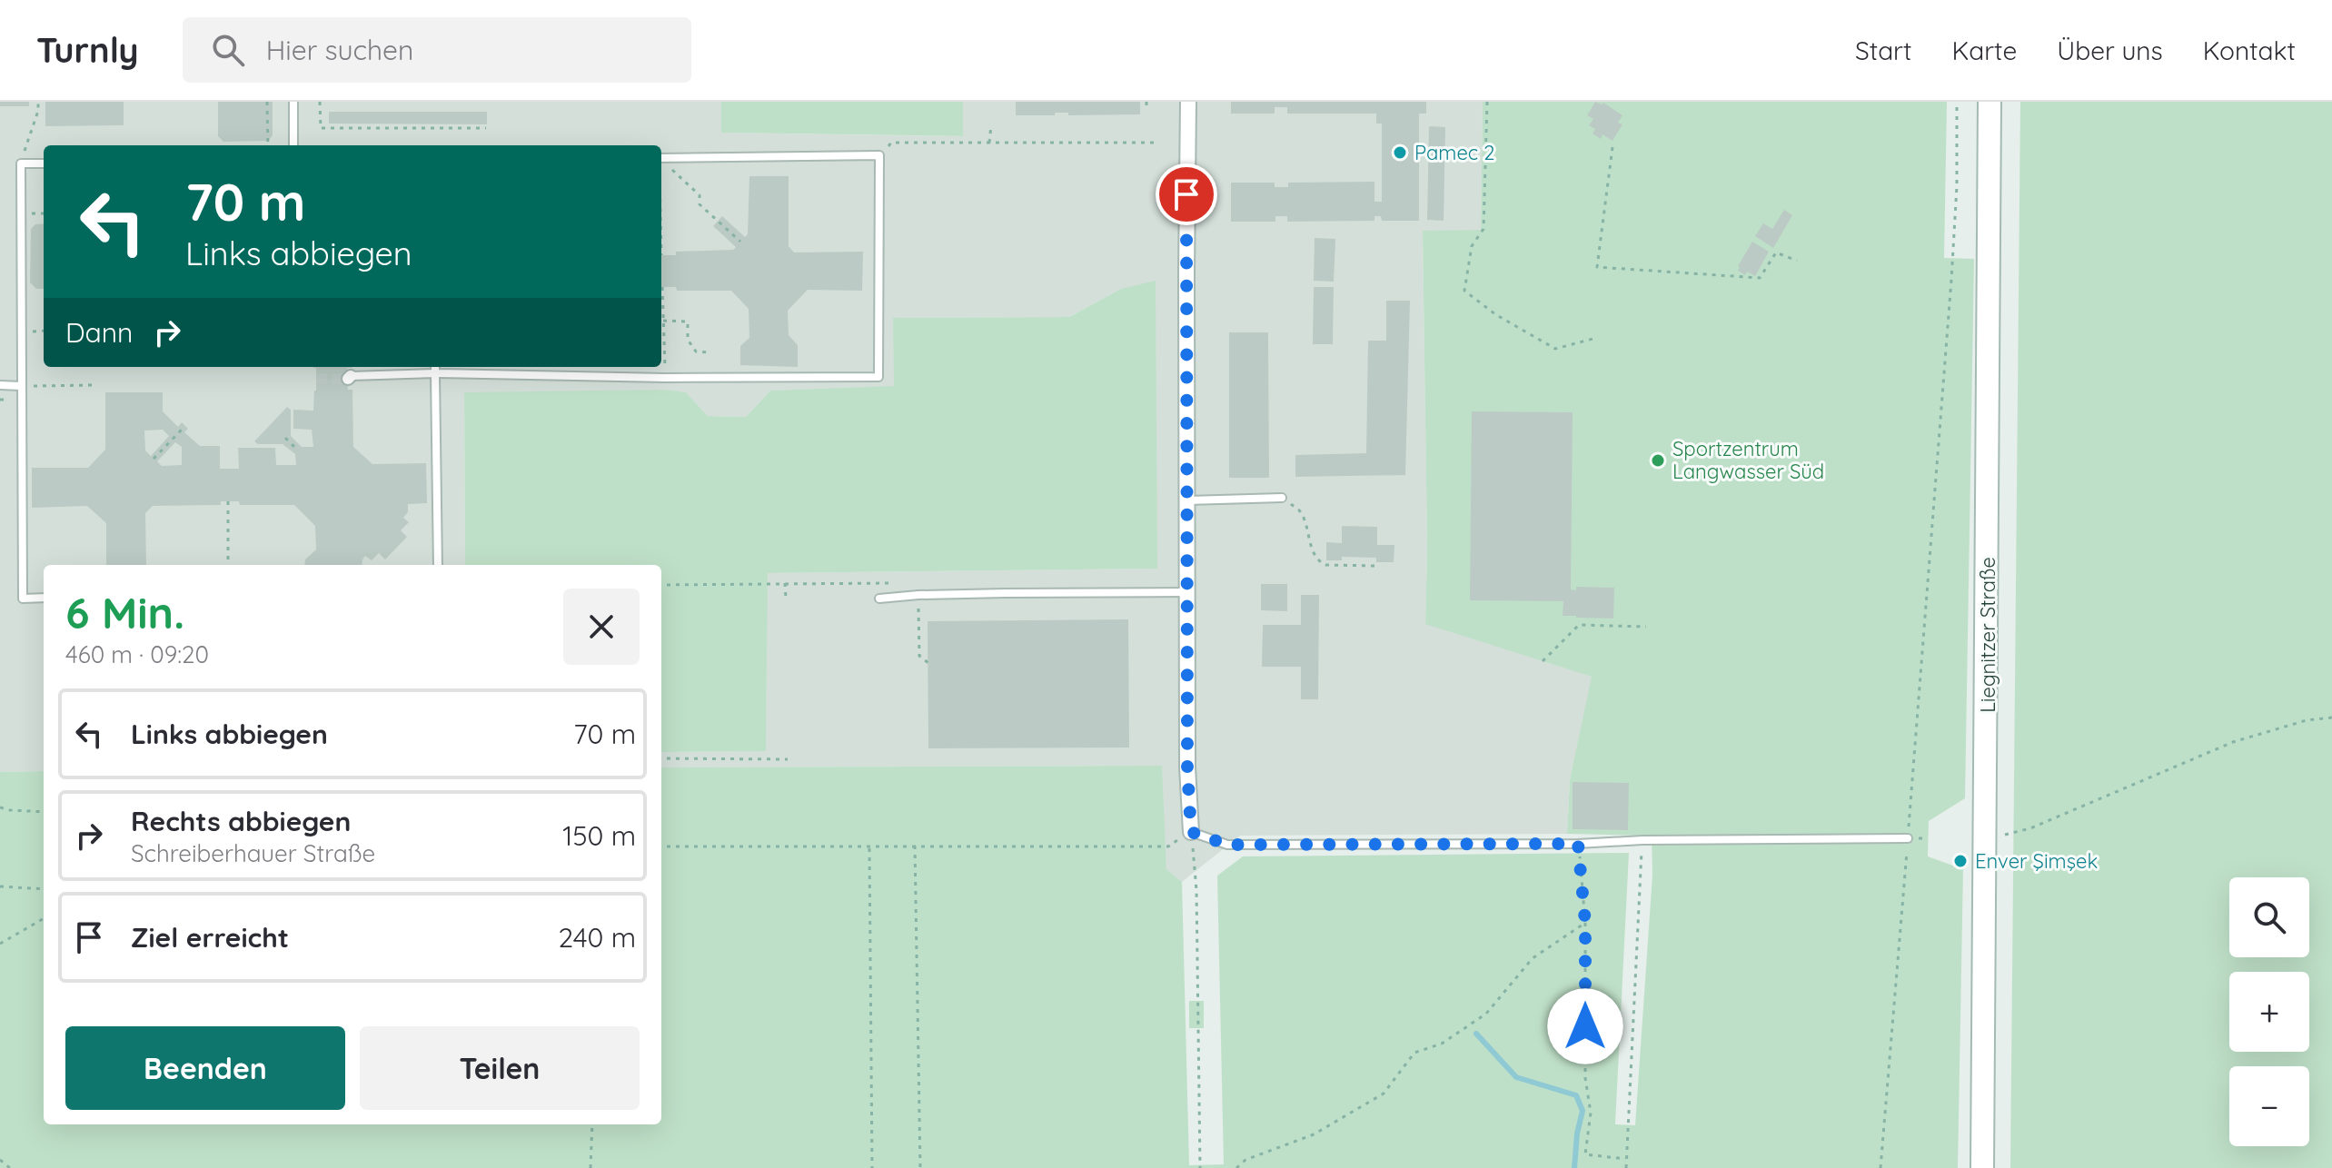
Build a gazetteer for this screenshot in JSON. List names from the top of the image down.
{
  "streets": {
    "main road": ["Liegnitzer Straße"]
  },
  "places": ["Pamec 2", "Sportzentrum Langwasser Süd", "Enver Şimşek"],
  "page": {
    "header": "Turnly",
    "search": "Hier suchen",
    "nav": [
      "Start",
      "Karte",
      "Über uns",
      "Kontakt"
    ],
    "turn": ["70 m", "Links abbiegen"],
    "then": "Dann",
    "heading": ["6 Min.", "460 m · 09:20"],
    "list": [
      {
        "name": "Links abbiegen",
        "value": "70 m"
      },
      {
        "name": "Rechts abbiegen",
        "note": "Schreiberhauer Straße",
        "value": "150 m"
      },
      {
        "name": "Ziel erreicht",
        "value": "240 m"
      }
    ],
    "map_buttons": ["+", "−"],
    "buttons": ["Beenden", "Teilen"]
  }
}
